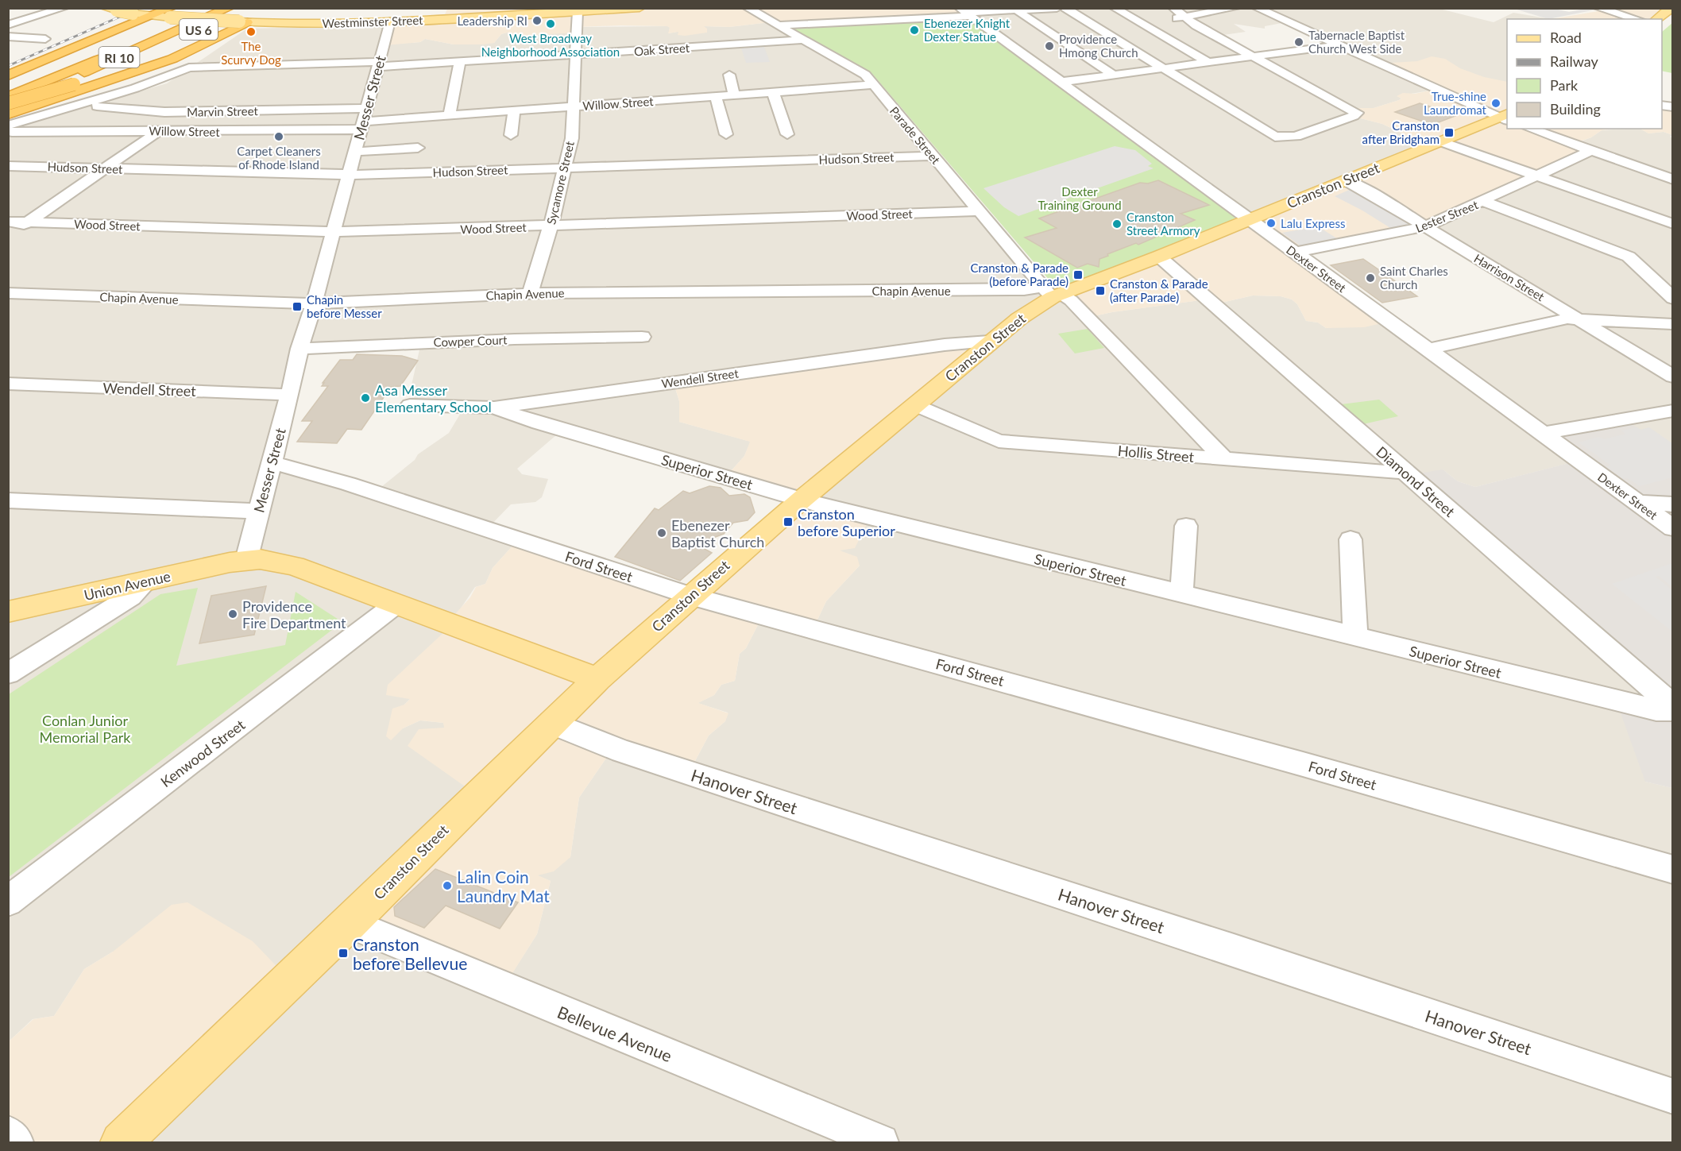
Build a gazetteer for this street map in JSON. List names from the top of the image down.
{
  "streets": {
    "highway": ["US 6", "RI 10"],
    "main road": ["Westminster Street", "Cranston Street", "Union Avenue"],
    "street": [
      "Oak Street",
      "Messer Street",
      "Willow Street",
      "Marvin Street",
      "Parade Street",
      "Hudson Street",
      "Sycamore Street",
      "Wood Street",
      "Lester Street",
      "Dexter Street",
      "Harrison Street",
      "Chapin Avenue",
      "Cowper Court",
      "Wendell Street",
      "Hollis Street",
      "Superior Street",
      "Diamond Street",
      "Ford Street",
      "Kenwood Street",
      "Hanover Street",
      "Bellevue Avenue"
    ]
  },
  "crossings": [
    ["Westminster Street", "Messer Street"],
    ["Westminster Street", "Sycamore Street"],
    ["Oak Street", "Messer Street"],
    ["Oak Street", "Marvin Street"],
    ["Oak Street", "Parade Street"],
    ["Oak Street", "Sycamore Street"],
    ["Messer Street", "Willow Street"],
    ["Messer Street", "Marvin Street"],
    ["Messer Street", "Hudson Street"],
    ["Messer Street", "Wood Street"],
    ["Messer Street", "Chapin Avenue"],
    ["Messer Street", "Cowper Court"],
    ["Messer Street", "Wendell Street"],
    ["Messer Street", "Ford Street"],
    ["Messer Street", "Union Avenue"],
    ["Willow Street", "Parade Street"],
    ["Willow Street", "Sycamore Street"],
    ["Parade Street", "Hudson Street"],
    ["Parade Street", "Cranston Street"],
    ["Parade Street", "Wood Street"],
    ["Parade Street", "Chapin Avenue"],
    ["Parade Street", "Hollis Street"],
    ["Hudson Street", "Sycamore Street"],
    ["Sycamore Street", "Wood Street"],
    ["Sycamore Street", "Chapin Avenue"],
    ["Cranston Street", "Dexter Street"],
    ["Cranston Street", "Harrison Street"],
    ["Cranston Street", "Chapin Avenue"],
    ["Cranston Street", "Wendell Street"],
    ["Cranston Street", "Hollis Street"],
    ["Cranston Street", "Superior Street"],
    ["Cranston Street", "Diamond Street"],
    ["Cranston Street", "Ford Street"],
    ["Cranston Street", "Hanover Street"],
    ["Cranston Street", "Bellevue Avenue"],
    ["Lester Street", "Dexter Street"],
    ["Lester Street", "Harrison Street"],
    ["Wendell Street", "Superior Street"],
    ["Hollis Street", "Diamond Street"]
  ],
  "parks": ["Dexter Training Ground", "Conlan Junior Memorial Park"],
  "places": {
    "other": [
      "Leadership RI",
      "West Broadway Neighborhood Association",
      "Ebenezer Knight Dexter Statue",
      "The Scurvy Dog",
      "Tabernacle Baptist Church West Side",
      "Providence Hmong Church",
      "True-shine Laundromat",
      "Carpet Cleaners of Rhode Island",
      "Lalu Express",
      "Cranston Street Armory",
      "Saint Charles Church",
      "Asa Messer Elementary School",
      "Ebenezer Baptist Church",
      "Providence Fire Department",
      "Lalin Coin Laundry Mat"
    ],
    "transit": [
      "Cranston after Bridgham",
      "Cranston & Parade (before Parade)",
      "Cranston & Parade (after Parade)",
      "Chapin before Messer",
      "Cranston before Superior",
      "Cranston before Bellevue"
    ]
  },
  "legend": [
    "Road",
    "Railway",
    "Park",
    "Building"
  ]
}
